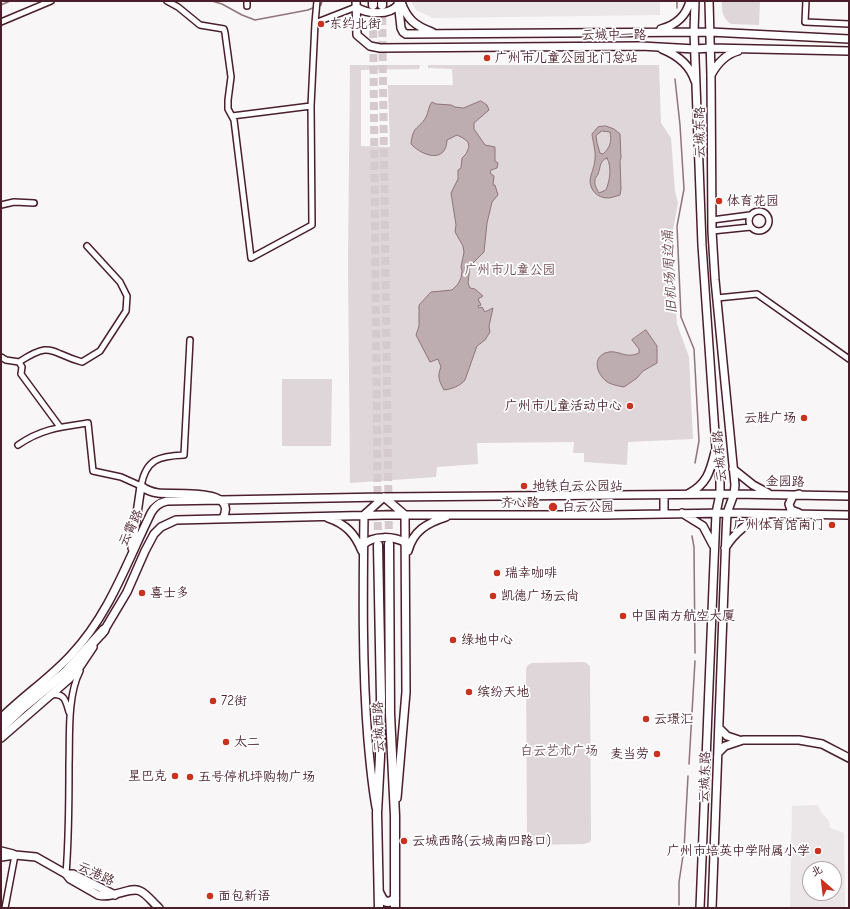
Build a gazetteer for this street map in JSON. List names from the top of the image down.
{
  "streets": {
    "main road": [
      "云城中一路",
      "云城东路",
      "金园路",
      "齐心路",
      "云霄路",
      "云城西路",
      "云港路"
    ]
  },
  "crossings": [
    ["云城中一路", "云城东路"],
    ["云城东路", "金园路"],
    ["云城东路", "齐心路"],
    ["金园路", "齐心路"],
    ["齐心路", "云霄路"]
  ],
  "water": ["旧机场周边涌"],
  "parks": ["广州市儿童公园", "白云艺术广场"],
  "places": [
    "东约北街",
    "广州市儿童公园北门总站",
    "体育花园",
    "广州市儿童活动中心",
    "云胜广场",
    "地铁白云公园站",
    "白云公园",
    "广州体育馆南门",
    "瑞幸咖啡",
    "喜士多",
    "凯德广场云尚",
    "中国南方航空大厦",
    "绿地中心",
    "缤纷天地",
    "72街",
    "云璟汇",
    "太二",
    "麦当劳",
    "星巴克",
    "五号停机坪购物广场",
    "云城西路(云城南四路口)",
    "广州市培英中学附属小学",
    "面包新语"
  ],
  "north": "top left"
}
